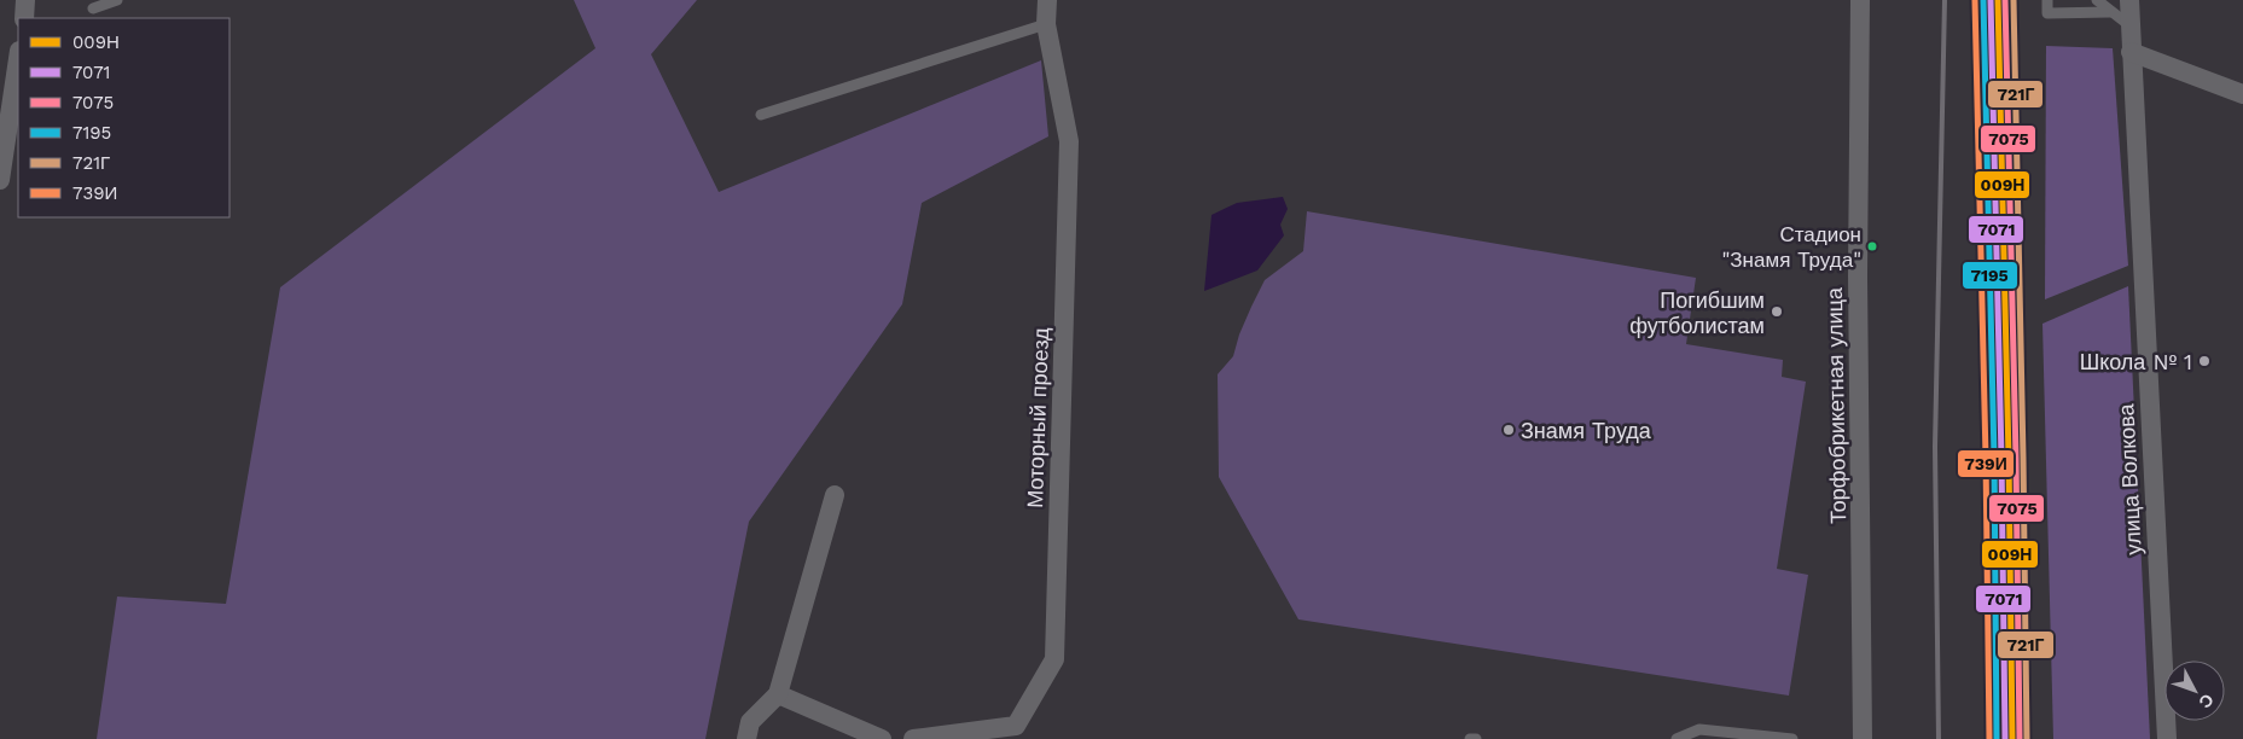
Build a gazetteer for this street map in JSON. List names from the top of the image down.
{
  "streets": {
    "street": ["Торфобрикетная улица", "Моторный проезд", "улица Волкова"]
  },
  "places": [
    "Стадион \"Знамя Труда\"",
    "Погибшим футболистам",
    "Школа № 1",
    "Знамя Труда"
  ],
  "lines": [
    "transit line 009Н",
    "transit line 7071",
    "transit line 7075",
    "transit line 7195",
    "transit line 721Г",
    "transit line 739И"
  ],
  "legend": [
    "009Н",
    "7071",
    "7075",
    "7195",
    "721Г",
    "739И"
  ],
  "north": "bottom right"
}
